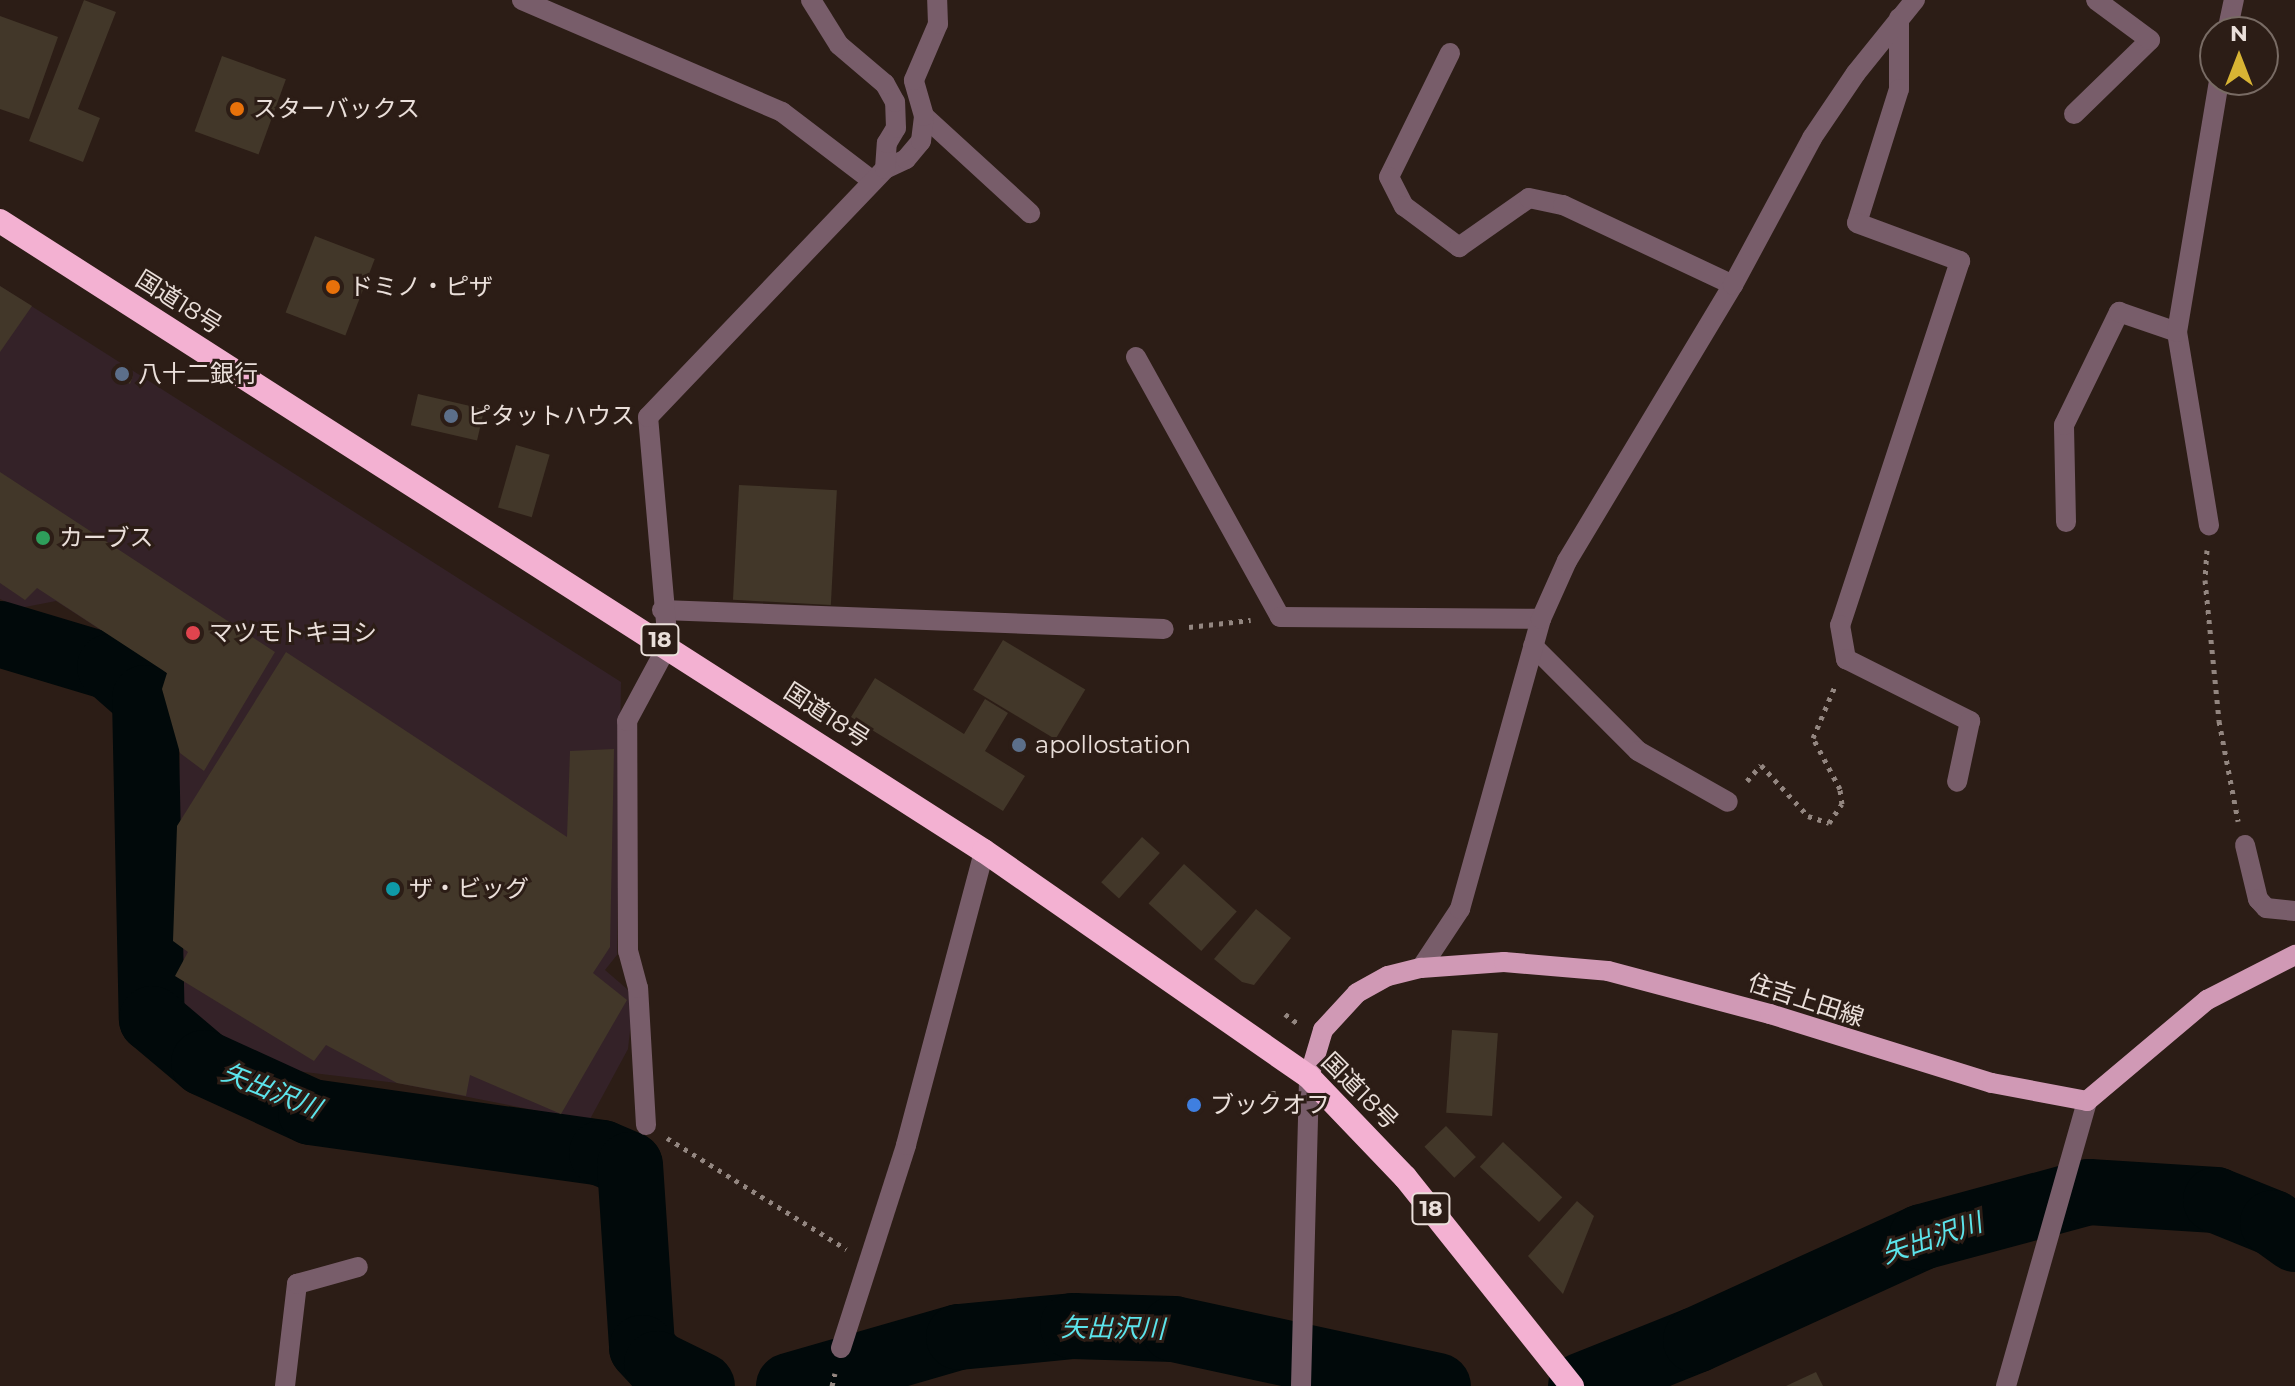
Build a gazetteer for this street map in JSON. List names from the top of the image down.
{
  "streets": {
    "highway": ["国道18号", "18"],
    "main road": ["住吉上田線"]
  },
  "crossings": [
    ["国道18号", "住吉上田線"]
  ],
  "water": ["矢出沢川"],
  "places": [
    "スターバックス",
    "ドミノ・ピザ",
    "八十二銀行",
    "ピタットハウス",
    "カーブス",
    "マツモトキヨシ",
    "apollostation",
    "ザ・ビッグ",
    "ブックオフ"
  ],
  "north": "top"
}
